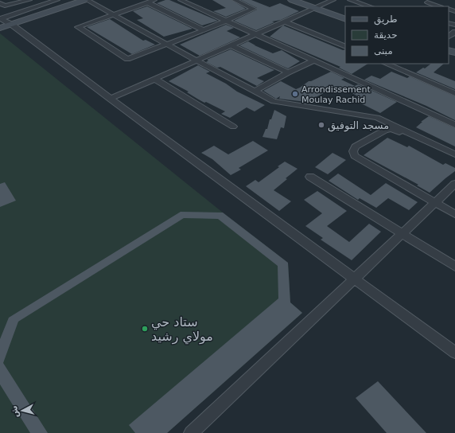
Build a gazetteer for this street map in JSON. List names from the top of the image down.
{
  "places": ["Arrondissement Moulay Rachid", "مسجد التوفيق", "ستاد حي مولاي رشيد"],
  "legend": ["طريق", "حديقة", "مبنى"],
  "north": "left"
}
